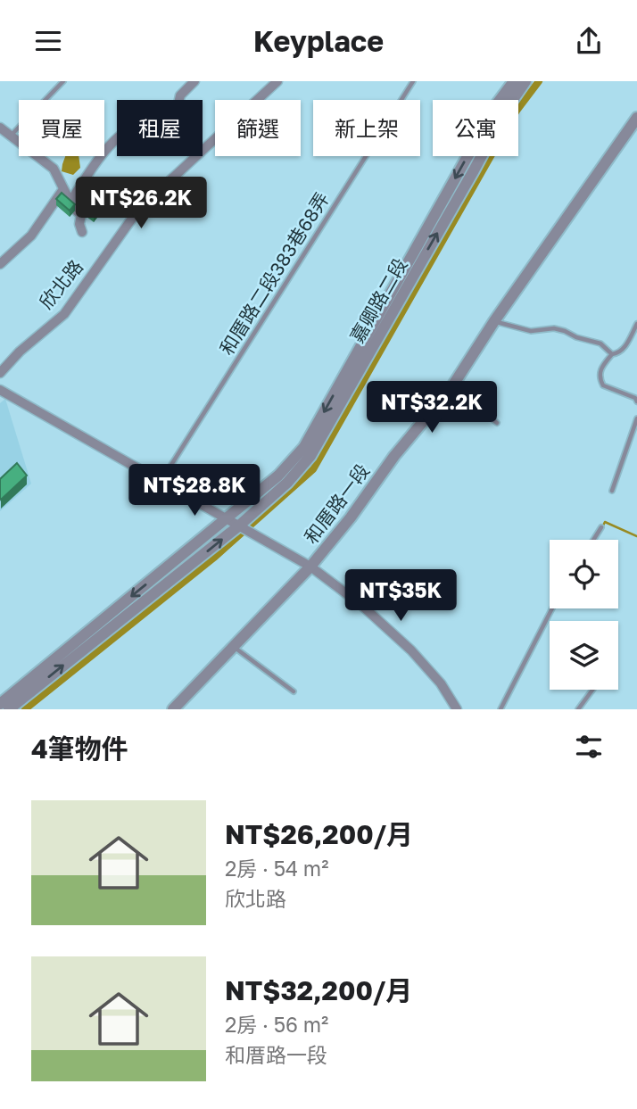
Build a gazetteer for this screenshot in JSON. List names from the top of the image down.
{
  "streets": {
    "street": ["欣北路", "嘉卿路二段", "和厝路一段"],
    "lane": ["和厝路二段383巷68弄"]
  },
  "page": {
    "header": "Keyplace",
    "chip": [
      "買屋",
      "租屋",
      "篩選",
      "新上架",
      "公寓"
    ],
    "price": [
      "NT$26.2K",
      "NT$32.2K",
      "NT$28.8K",
      "NT$35K"
    ],
    "heading": "4筆物件",
    "list": [
      {
        "name": "NT$26,200/月",
        "note": "2房 · 54 m² · 欣北路"
      },
      {
        "name": "NT$32,200/月",
        "note": "2房 · 56 m² · 和厝路一段"
      }
    ]
  }
}
